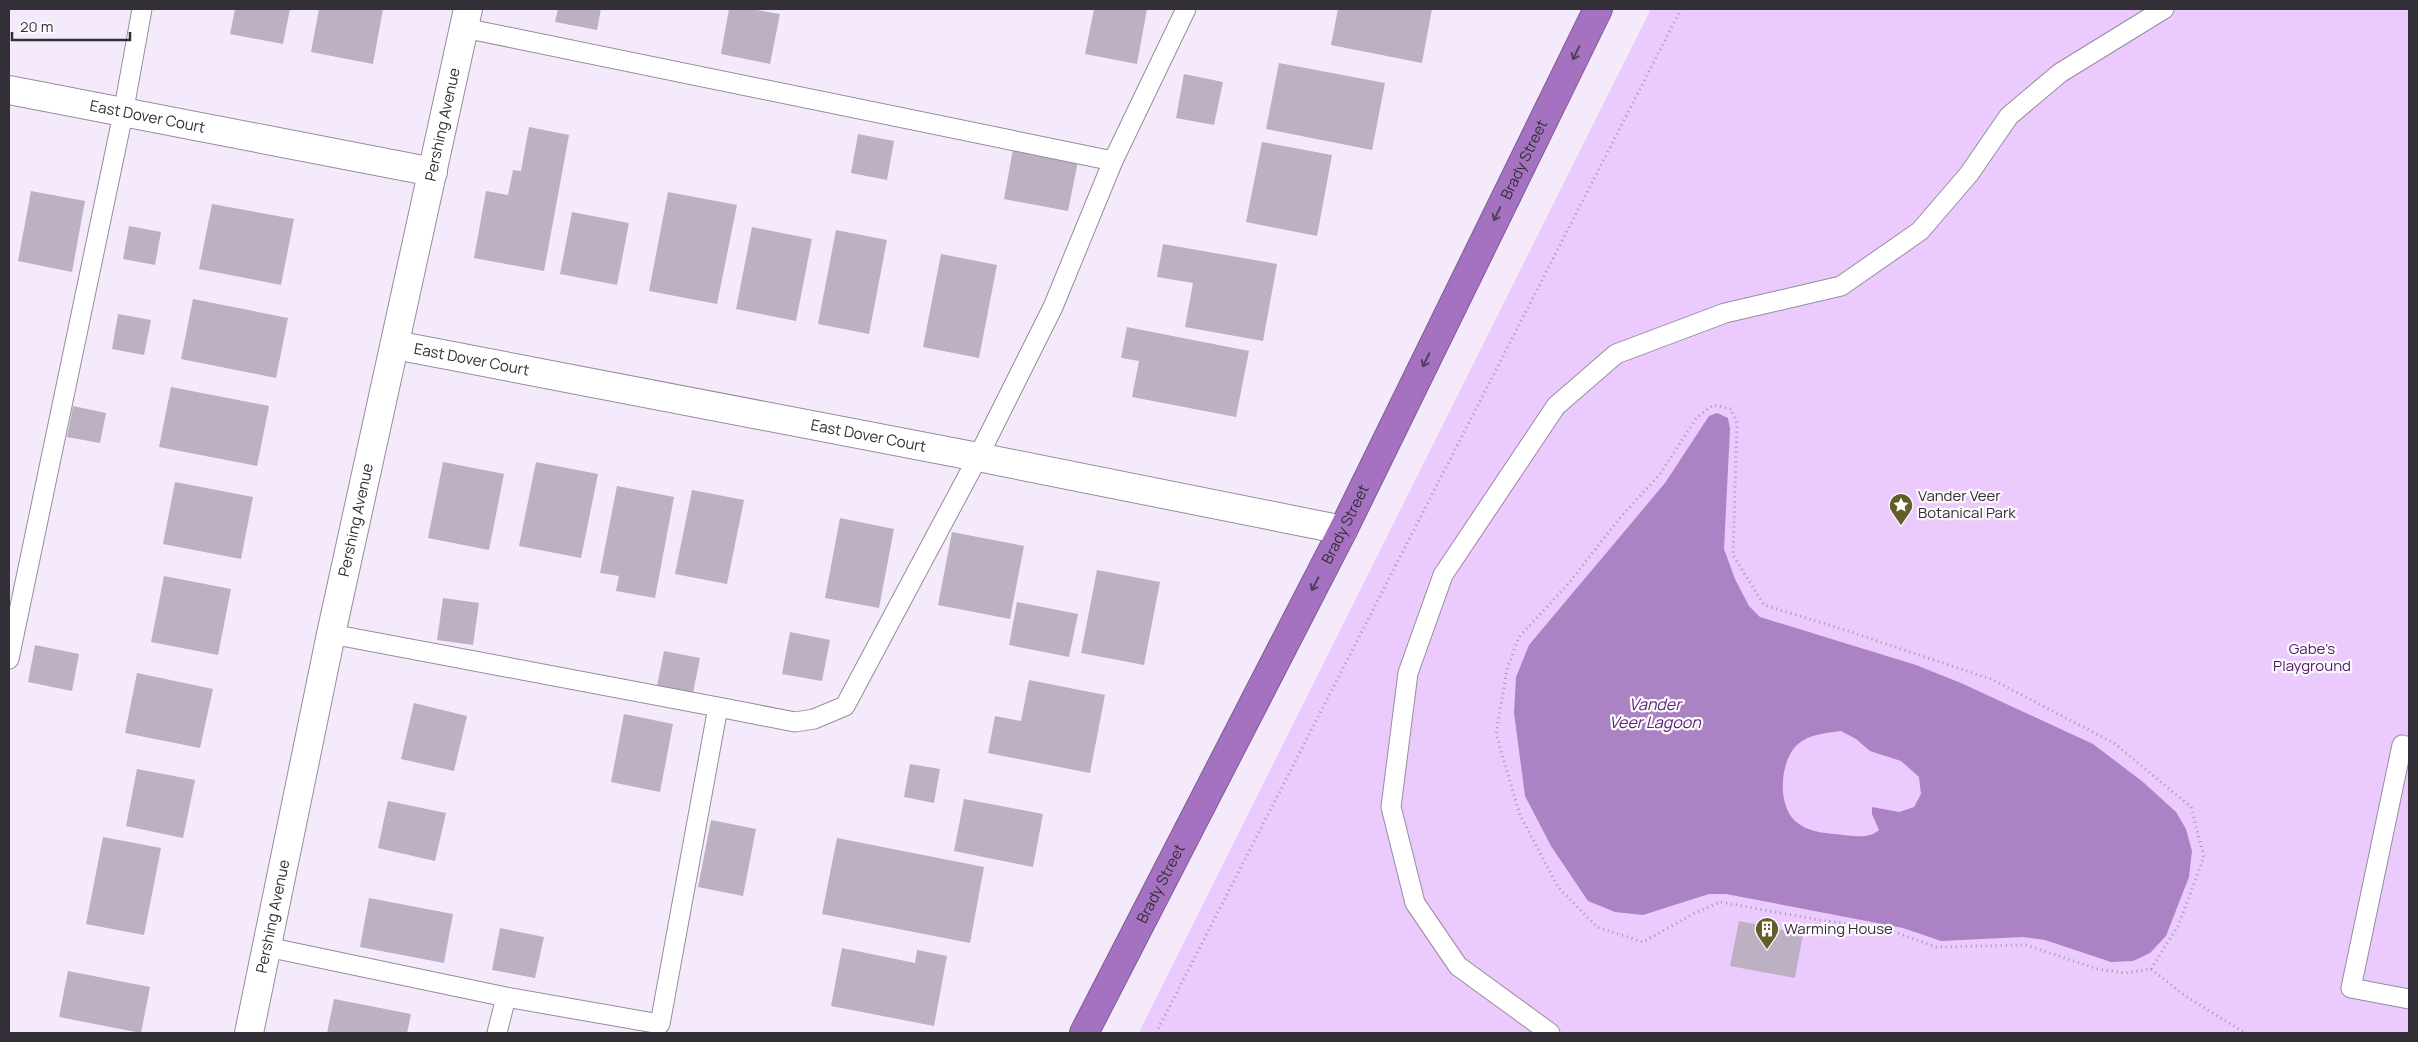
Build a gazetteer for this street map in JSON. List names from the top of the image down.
{
  "streets": {
    "highway": ["Brady Street"],
    "street": ["East Dover Court", "Pershing Avenue"]
  },
  "crossings": [
    ["East Dover Court", "Pershing Avenue"],
    ["East Dover Court", "Brady Street"]
  ],
  "one_way": ["Brady Street"],
  "water": ["Vander Veer Lagoon"],
  "parks": ["Gabe's Playground"],
  "places": {
    "place": ["Vander Veer Botanical Park"],
    "building": ["Warming House"]
  },
  "scale_bar": "20 m"
}
